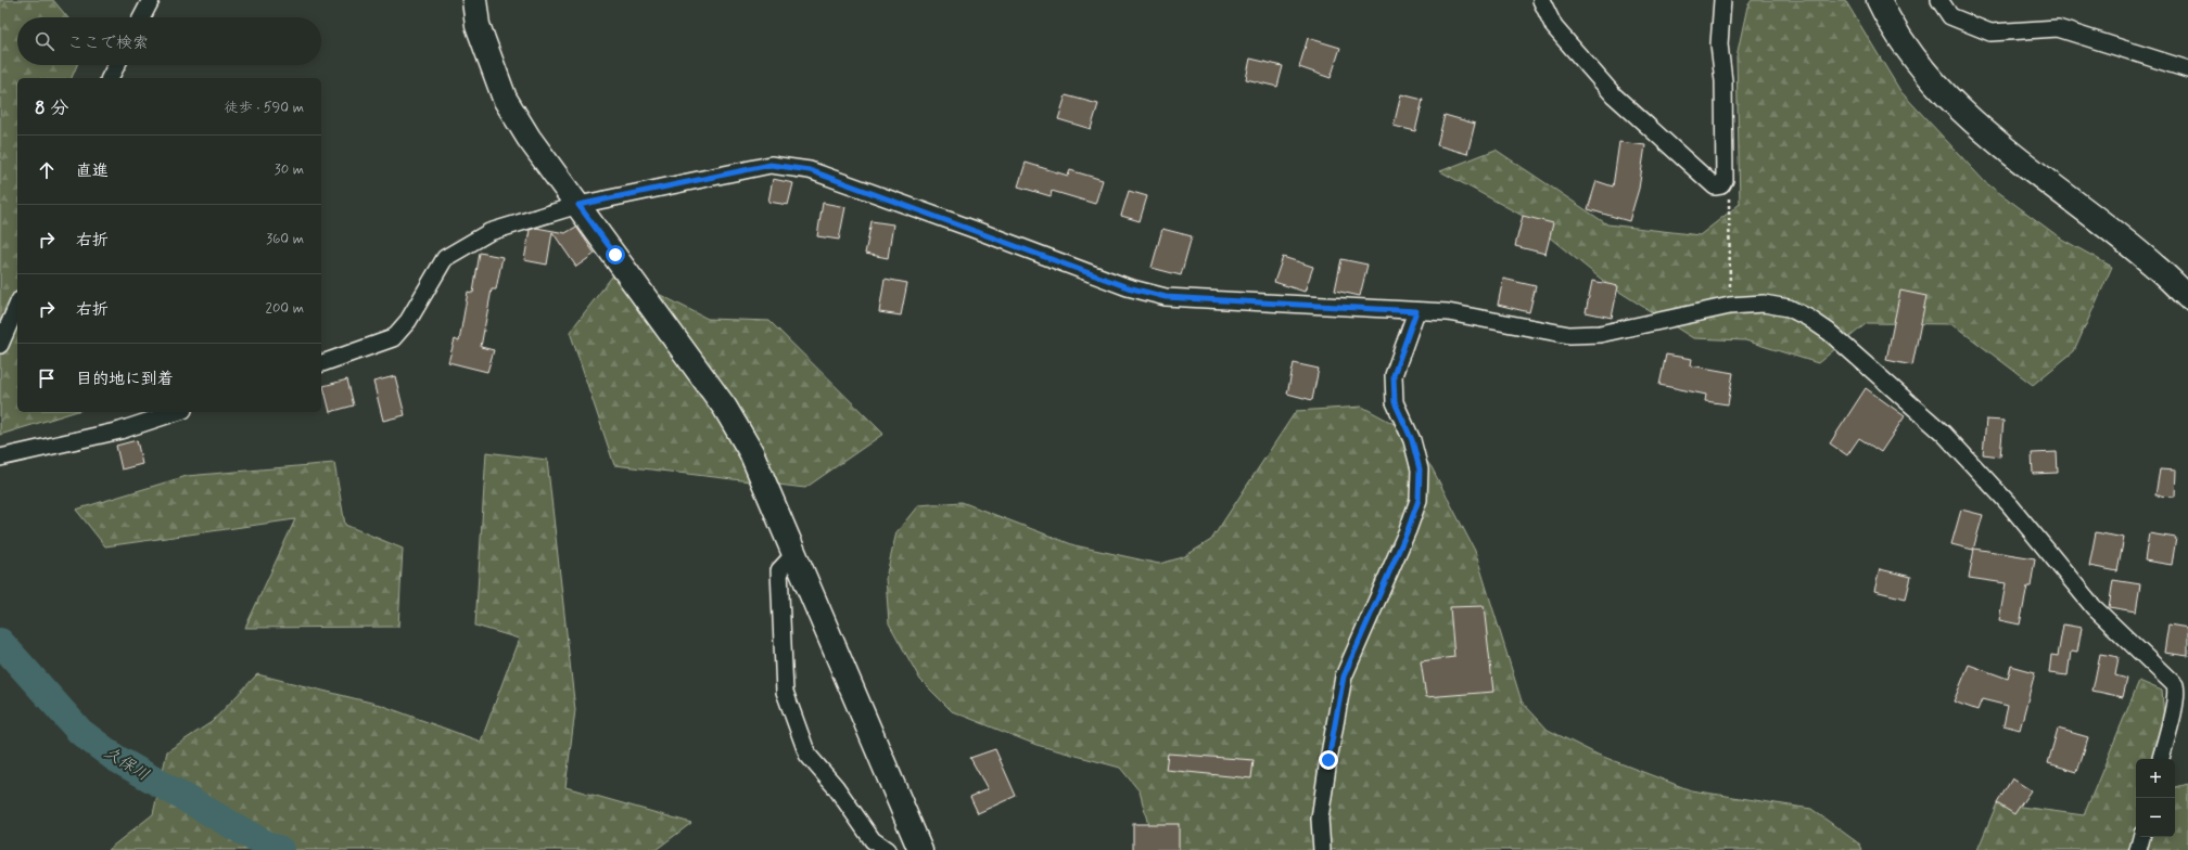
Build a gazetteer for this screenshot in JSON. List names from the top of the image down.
{
  "water": ["久保川"],
  "page": {
    "search": "ここで検索",
    "heading": ["8 分", "徒歩 · 590 m"],
    "list": [
      ["直進", "30 m"],
      ["右折", "360 m"],
      ["右折", "200 m"],
      "目的地に到着"
    ],
    "map_buttons": ["+", "−"]
  }
}
